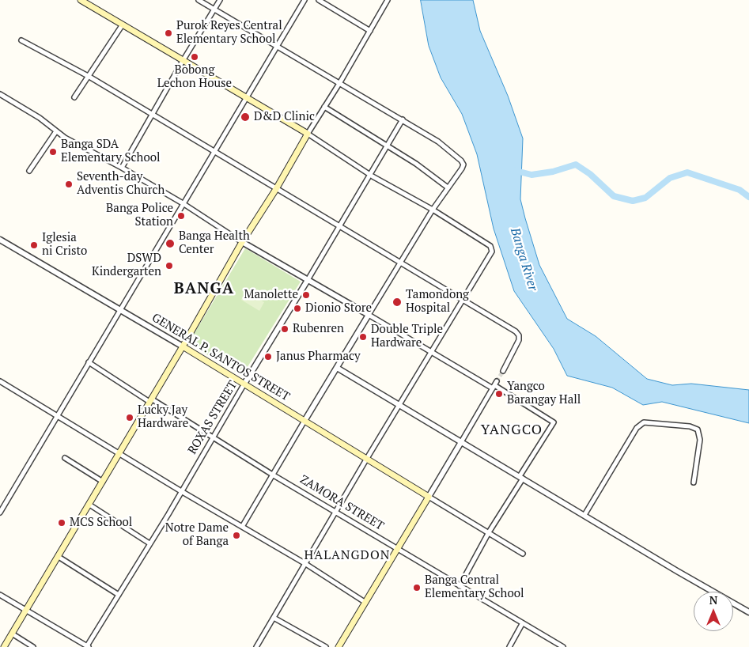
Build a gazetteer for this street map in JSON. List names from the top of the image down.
{
  "streets": {
    "main road": ["GENERAL P. SANTOS STREET"],
    "street": ["ROXAS STREET", "ZAMORA STREET"]
  },
  "crossings": [
    ["GENERAL P. SANTOS STREET", "ROXAS STREET"],
    ["ROXAS STREET", "ZAMORA STREET"]
  ],
  "districts": ["BANGA", "YANGCO", "HALANGDON"],
  "water": ["Banga River"],
  "places": [
    "Purok Reyes Central Elementary School",
    "Bobong Lechon House",
    "D&D Clinic",
    "Banga SDA Elementary School",
    "Seventh-day Adventis Church",
    "Banga Police Station",
    "Banga Health Center",
    "Iglesia ni Cristo",
    "DSWD Kindergarten",
    "Manolette",
    "Tamondong Hospital",
    "Dionio Store",
    "Rubenren",
    "Double Triple Hardware",
    "Janus Pharmacy",
    "Yangco Barangay Hall",
    "Lucky Jay Hardware",
    "MCS School",
    "Notre Dame of Banga",
    "Banga Central Elementary School"
  ],
  "north": "top"
}
